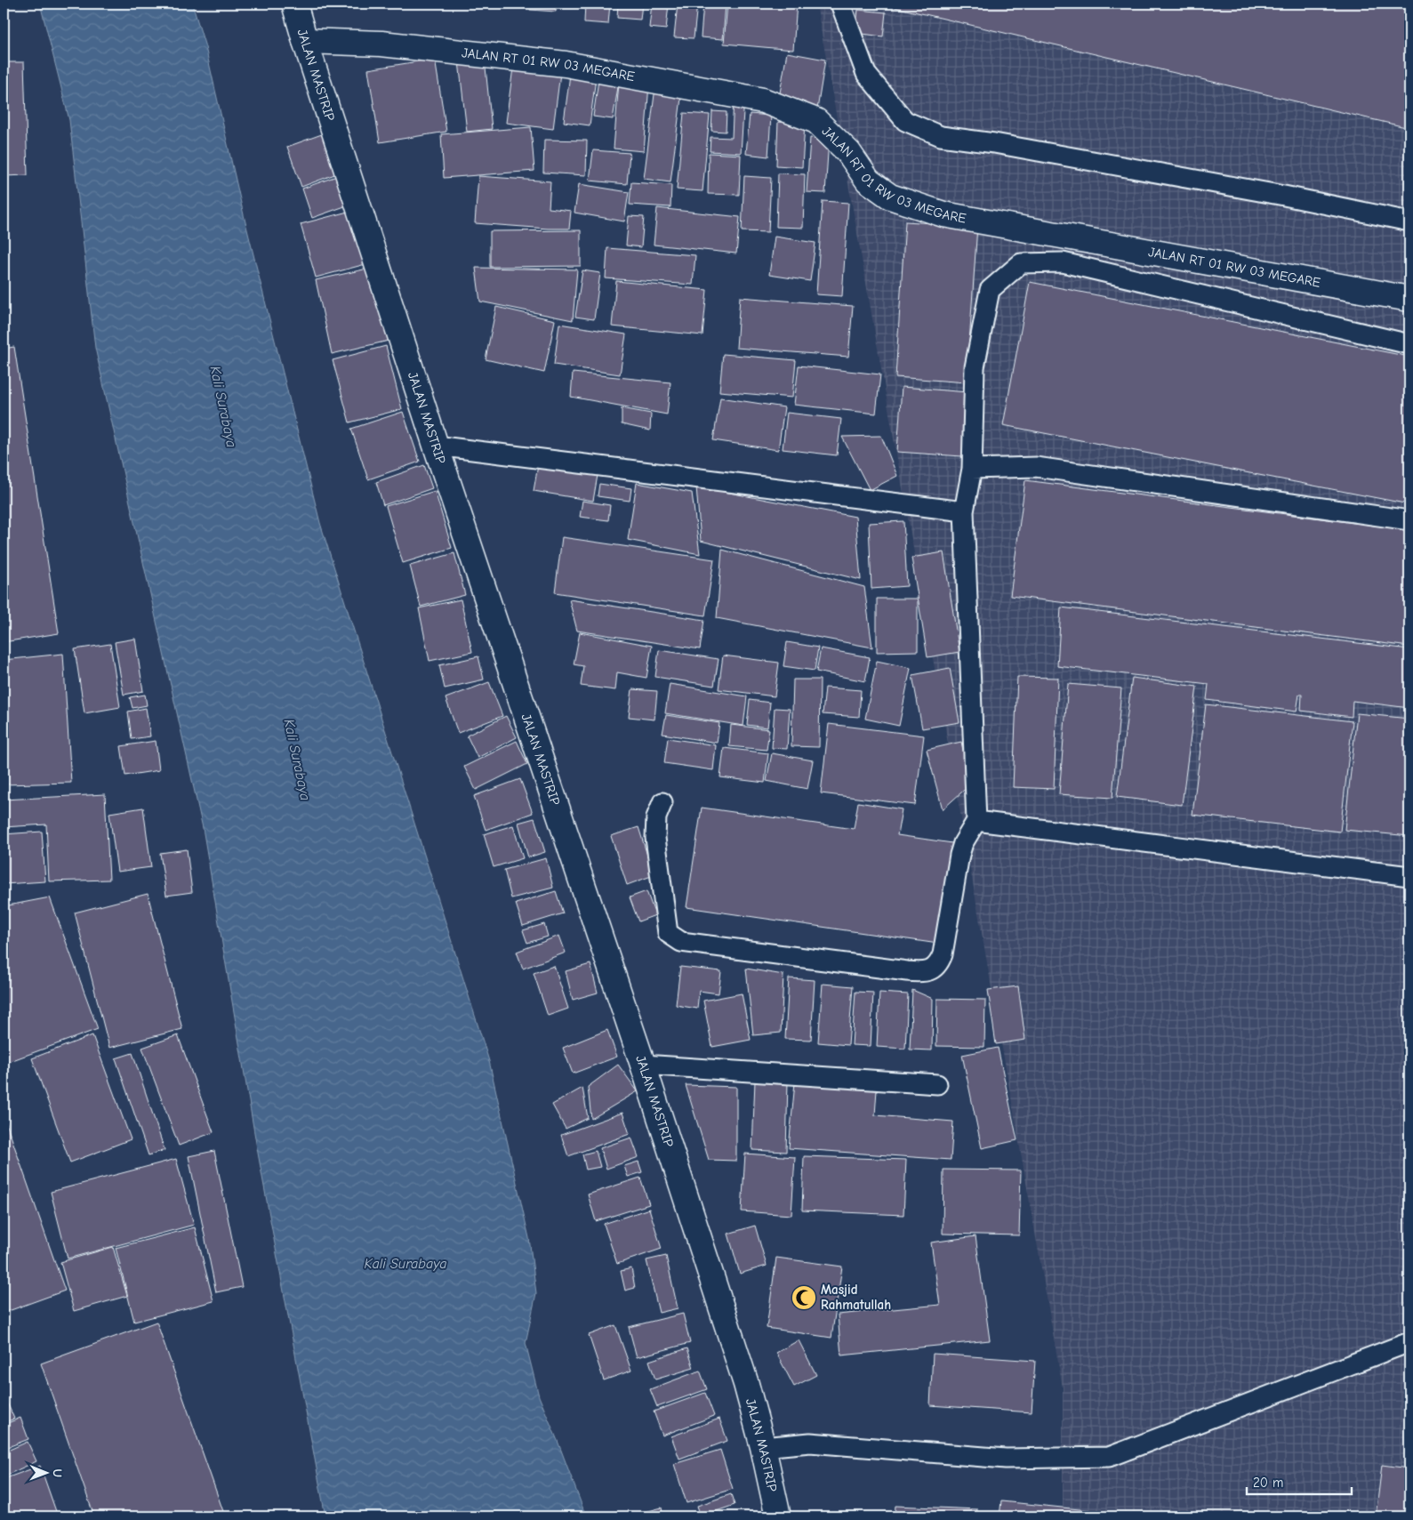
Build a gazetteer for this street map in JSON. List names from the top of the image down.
{
  "streets": {
    "main road": ["JALAN RT 01 RW 03 MEGARE", "JALAN MASTRIP"]
  },
  "crossings": [
    ["JALAN RT 01 RW 03 MEGARE", "JALAN MASTRIP"]
  ],
  "water": ["Kali Surabaya"],
  "places": {
    "mosque": ["Masjid Rahmatullah"]
  },
  "scale_bar": "20 m",
  "north": "right"
}
